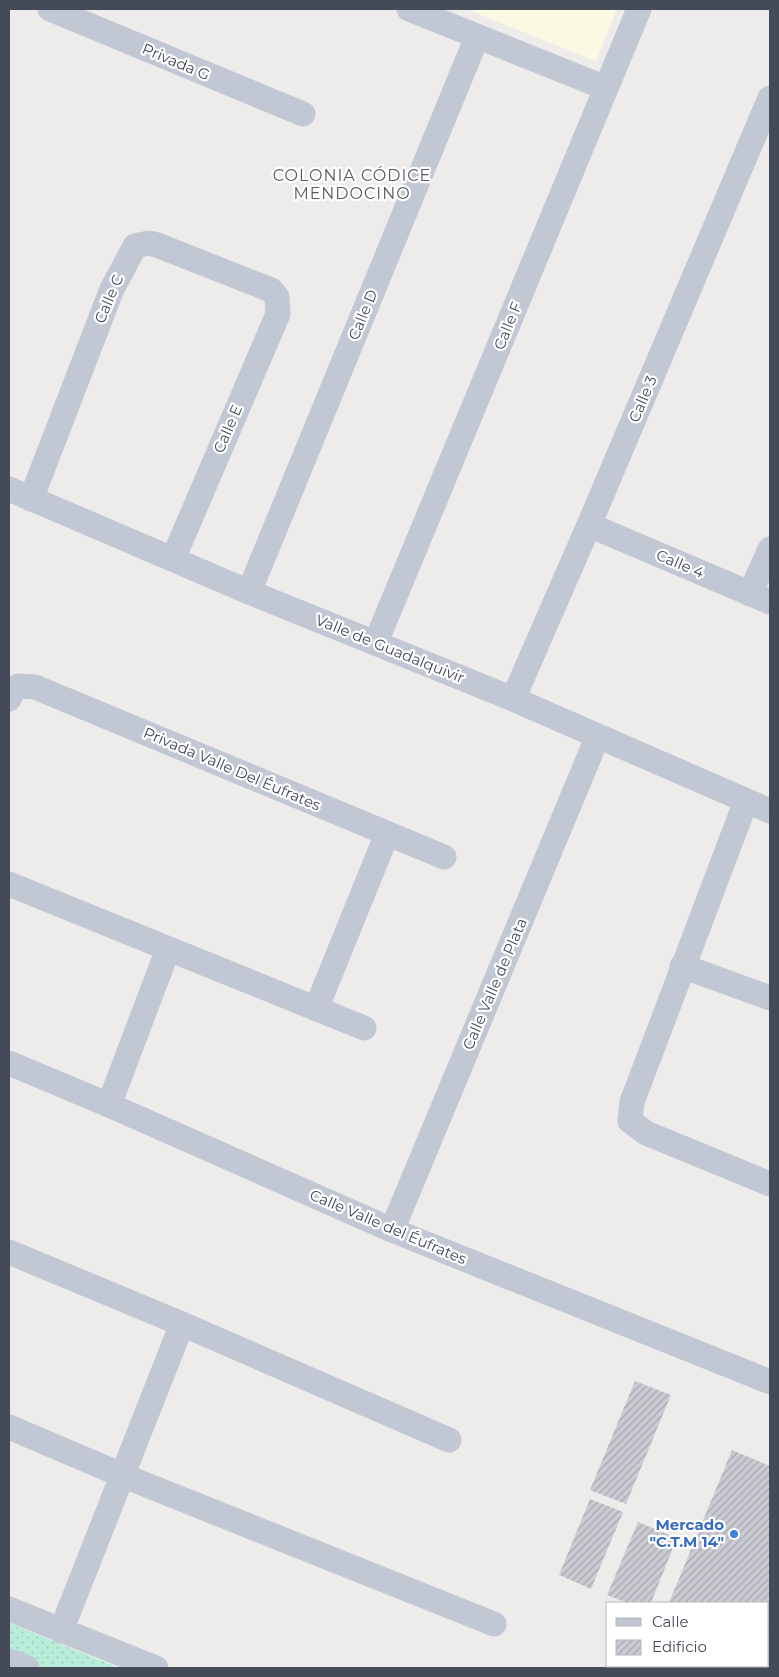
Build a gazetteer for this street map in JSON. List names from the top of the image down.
{
  "streets": {
    "street": [
      "Privada G",
      "Calle C",
      "Calle D",
      "Calle F",
      "Calle 3",
      "Calle E",
      "Calle 4",
      "Valle de Guadalquivir",
      "Privada Valle Del Éufrates",
      "Calle Valle de Plata",
      "Calle Valle del Éufrates"
    ]
  },
  "crossings": [
    ["Calle C", "Calle E"],
    ["Calle C", "Valle de Guadalquivir"],
    ["Calle D", "Valle de Guadalquivir"],
    ["Calle F", "Valle de Guadalquivir"],
    ["Calle 3", "Calle 4"],
    ["Calle 3", "Valle de Guadalquivir"],
    ["Calle E", "Valle de Guadalquivir"],
    ["Valle de Guadalquivir", "Calle Valle de Plata"],
    ["Calle Valle de Plata", "Calle Valle del Éufrates"]
  ],
  "districts": ["COLONIA CÓDICE MENDOCINO"],
  "places": ["Mercado \"C.T.M 14\""],
  "legend": ["Calle", "Edificio"]
}
